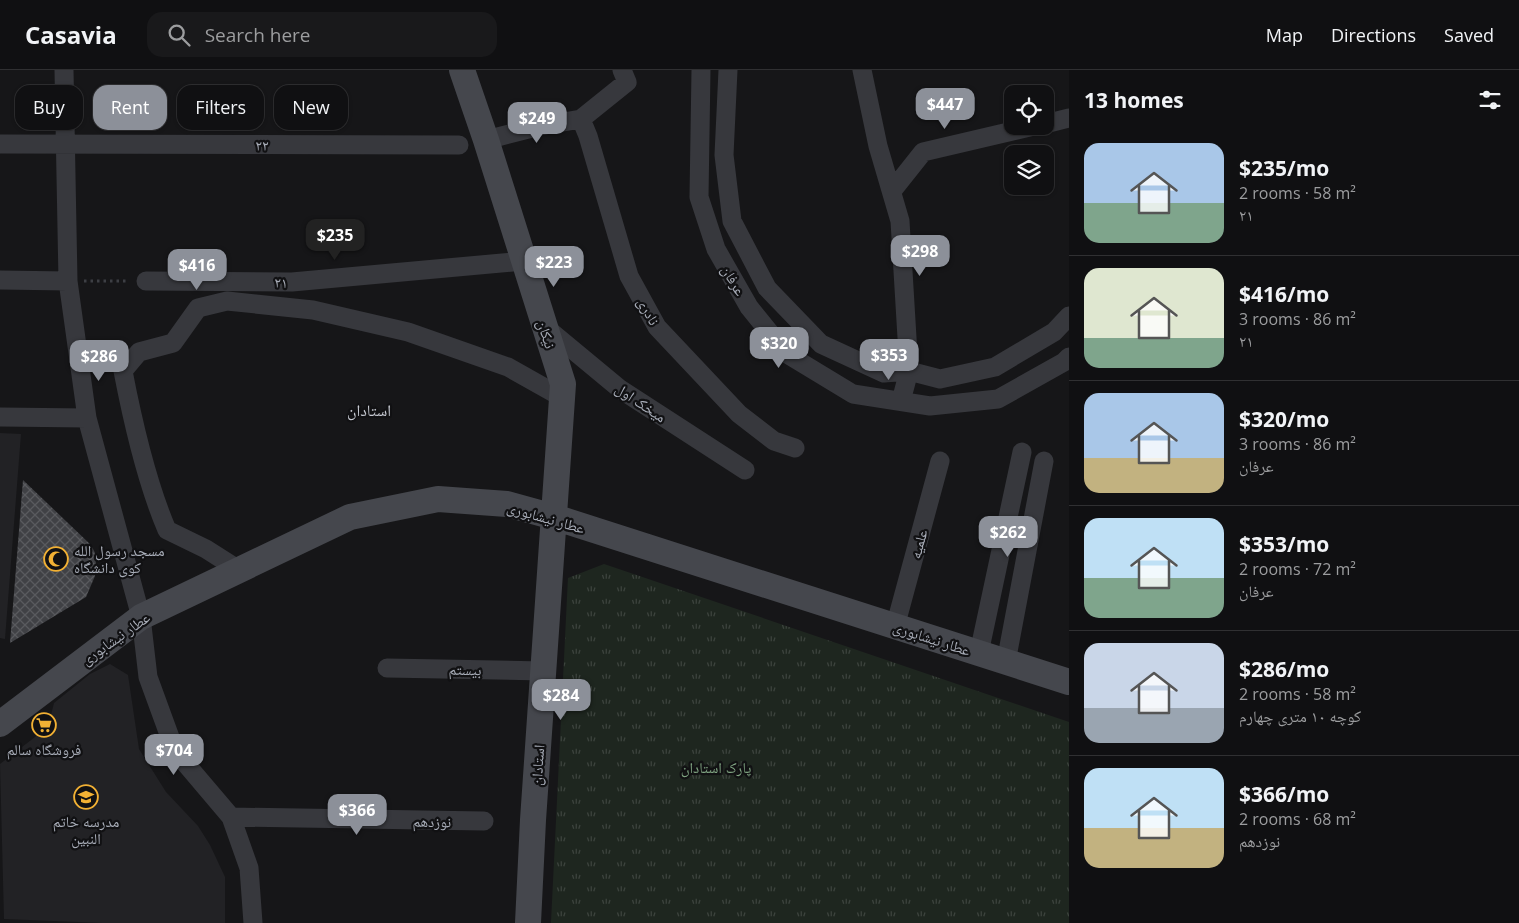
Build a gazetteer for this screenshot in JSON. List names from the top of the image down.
{
  "streets": {
    "main road": ["نیکان", "عطار نیشابوری", "استادان"],
    "street": [
      "۲۲",
      "عرفان",
      "۲۱",
      "نادری",
      "میخک اول",
      "علمیه",
      "بیستم",
      "نوزدهم"
    ]
  },
  "crossings": [
    ["۲۱", "نیکان"],
    ["نیکان", "میخک اول"],
    ["نیکان", "عطار نیشابوری"],
    ["نیکان", "استادان"],
    ["عطار نیشابوری", "علمیه"],
    ["عطار نیشابوری", "استادان"],
    ["بیستم", "استادان"]
  ],
  "districts": ["استادان"],
  "parks": ["پارک استادان"],
  "places": {
    "mosque": ["مسجد رسول الله کوی دانشگاه"],
    "supermarket": ["فروشگاه سالم"],
    "school or university": ["مدرسه خاتم النبین"]
  },
  "page": {
    "header": "Casavia",
    "search": "Search here",
    "nav": ["Map", "Directions", "Saved"],
    "heading": "13 homes",
    "chip": [
      "Buy",
      "Rent",
      "Filters",
      "New"
    ],
    "price": [
      "$447",
      "$249",
      "$235",
      "$298",
      "$223",
      "$416",
      "$320",
      "$353",
      "$286",
      "$262",
      "$284",
      "$704",
      "$366"
    ],
    "list": [
      {
        "name": "$235/mo",
        "note": "2 rooms · 58 m² · ۲۱"
      },
      {
        "name": "$416/mo",
        "note": "3 rooms · 86 m² · ۲۱"
      },
      {
        "name": "$320/mo",
        "note": "3 rooms · 86 m² · عرفان"
      },
      {
        "name": "$353/mo",
        "note": "2 rooms · 72 m² · عرفان"
      },
      {
        "name": "$286/mo",
        "note": "2 rooms · 58 m² · کوچه ۱۰ متری چهارم"
      },
      {
        "name": "$366/mo",
        "note": "2 rooms · 68 m² · نوزدهم"
      }
    ]
  }
}
